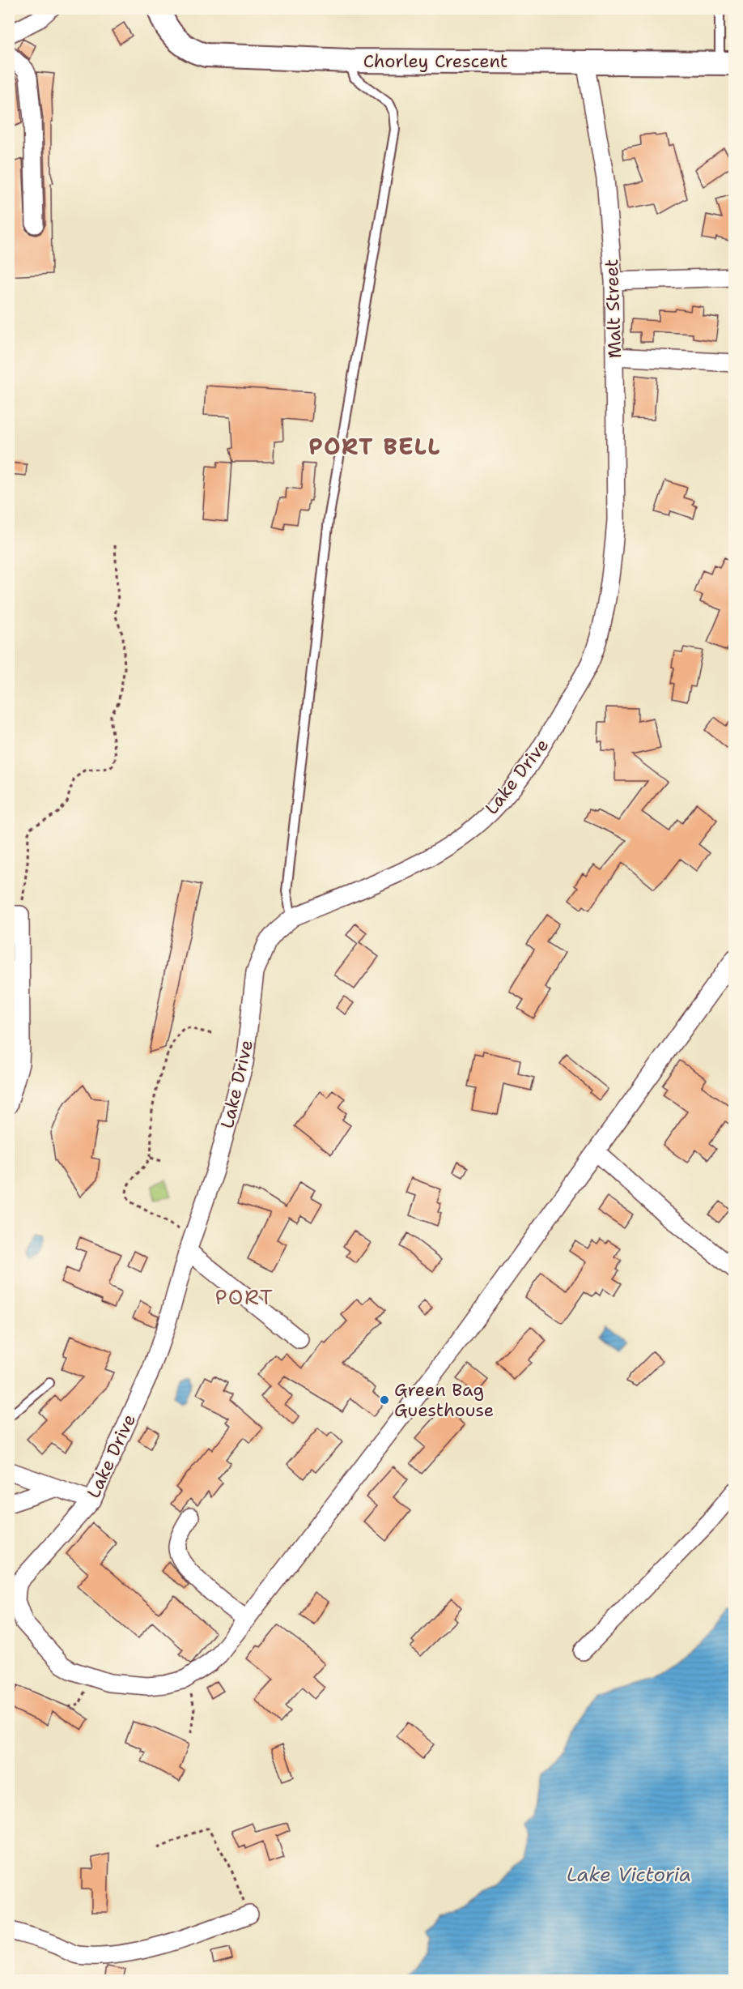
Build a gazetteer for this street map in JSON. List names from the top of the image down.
{
  "streets": {
    "main road": ["Chorley Crescent"],
    "street": ["Malt Street", "Lake Drive"]
  },
  "crossings": [
    ["Chorley Crescent", "Malt Street"],
    ["Malt Street", "Lake Drive"]
  ],
  "districts": ["PORT BELL", "PORT"],
  "water": ["Lake Victoria"],
  "places": ["Green Bag Guesthouse"]
}
